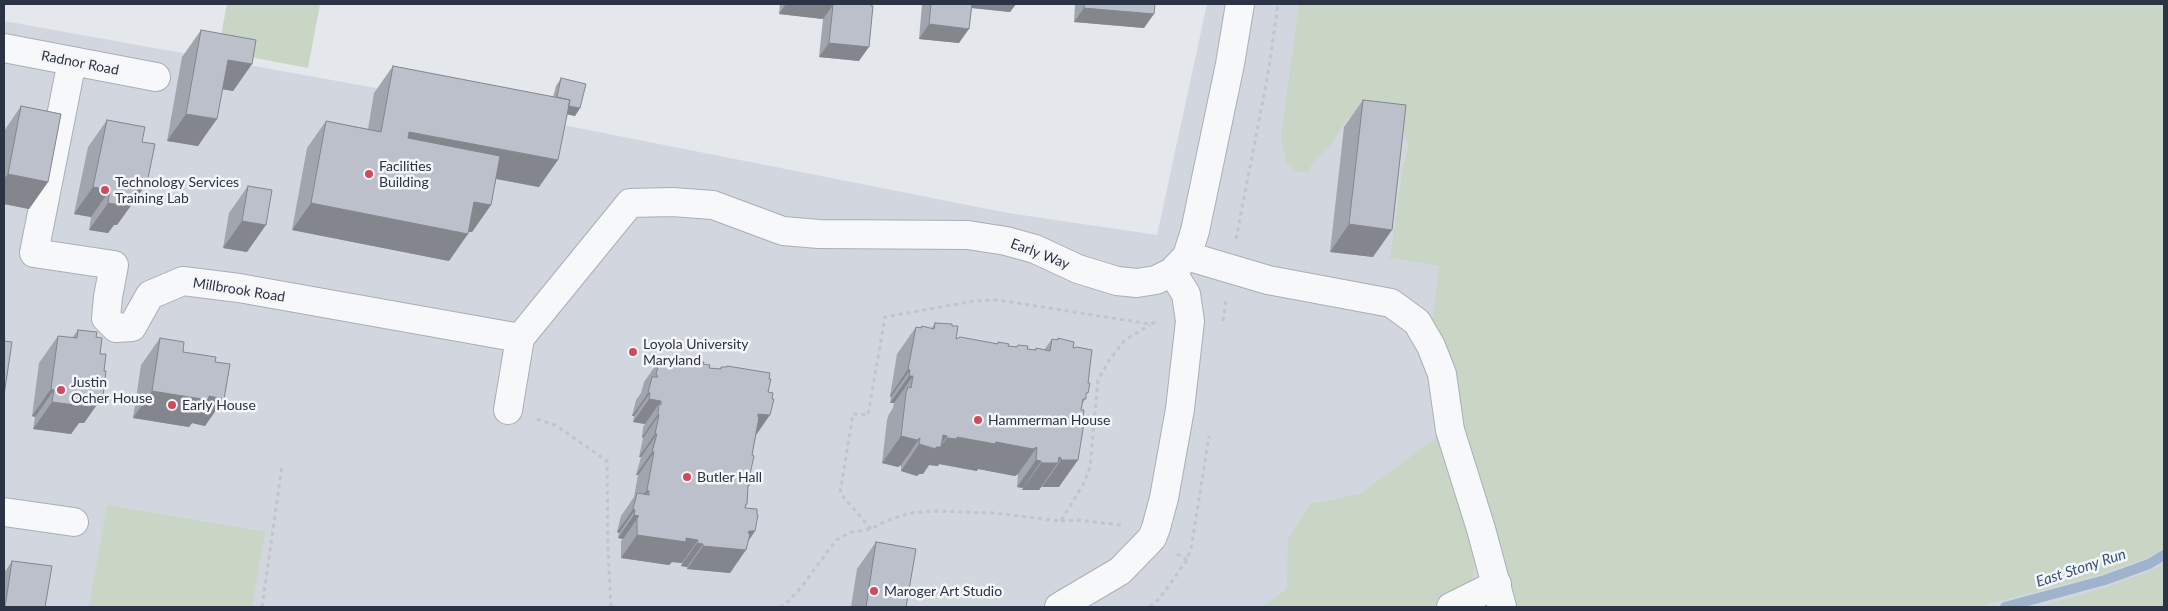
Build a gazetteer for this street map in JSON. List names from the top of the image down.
{
  "streets": {
    "street": ["Radnor Road", "Early Way", "Millbrook Road"]
  },
  "crossings": [
    ["Radnor Road", "Millbrook Road"],
    ["Early Way", "Millbrook Road"]
  ],
  "water": ["East Stony Run"],
  "places": [
    "Facilities Building",
    "Technology Services Training Lab",
    "Loyola University Maryland",
    "Justin Ocher House",
    "Early House",
    "Hammerman House",
    "Butler Hall",
    "Maroger Art Studio"
  ]
}
